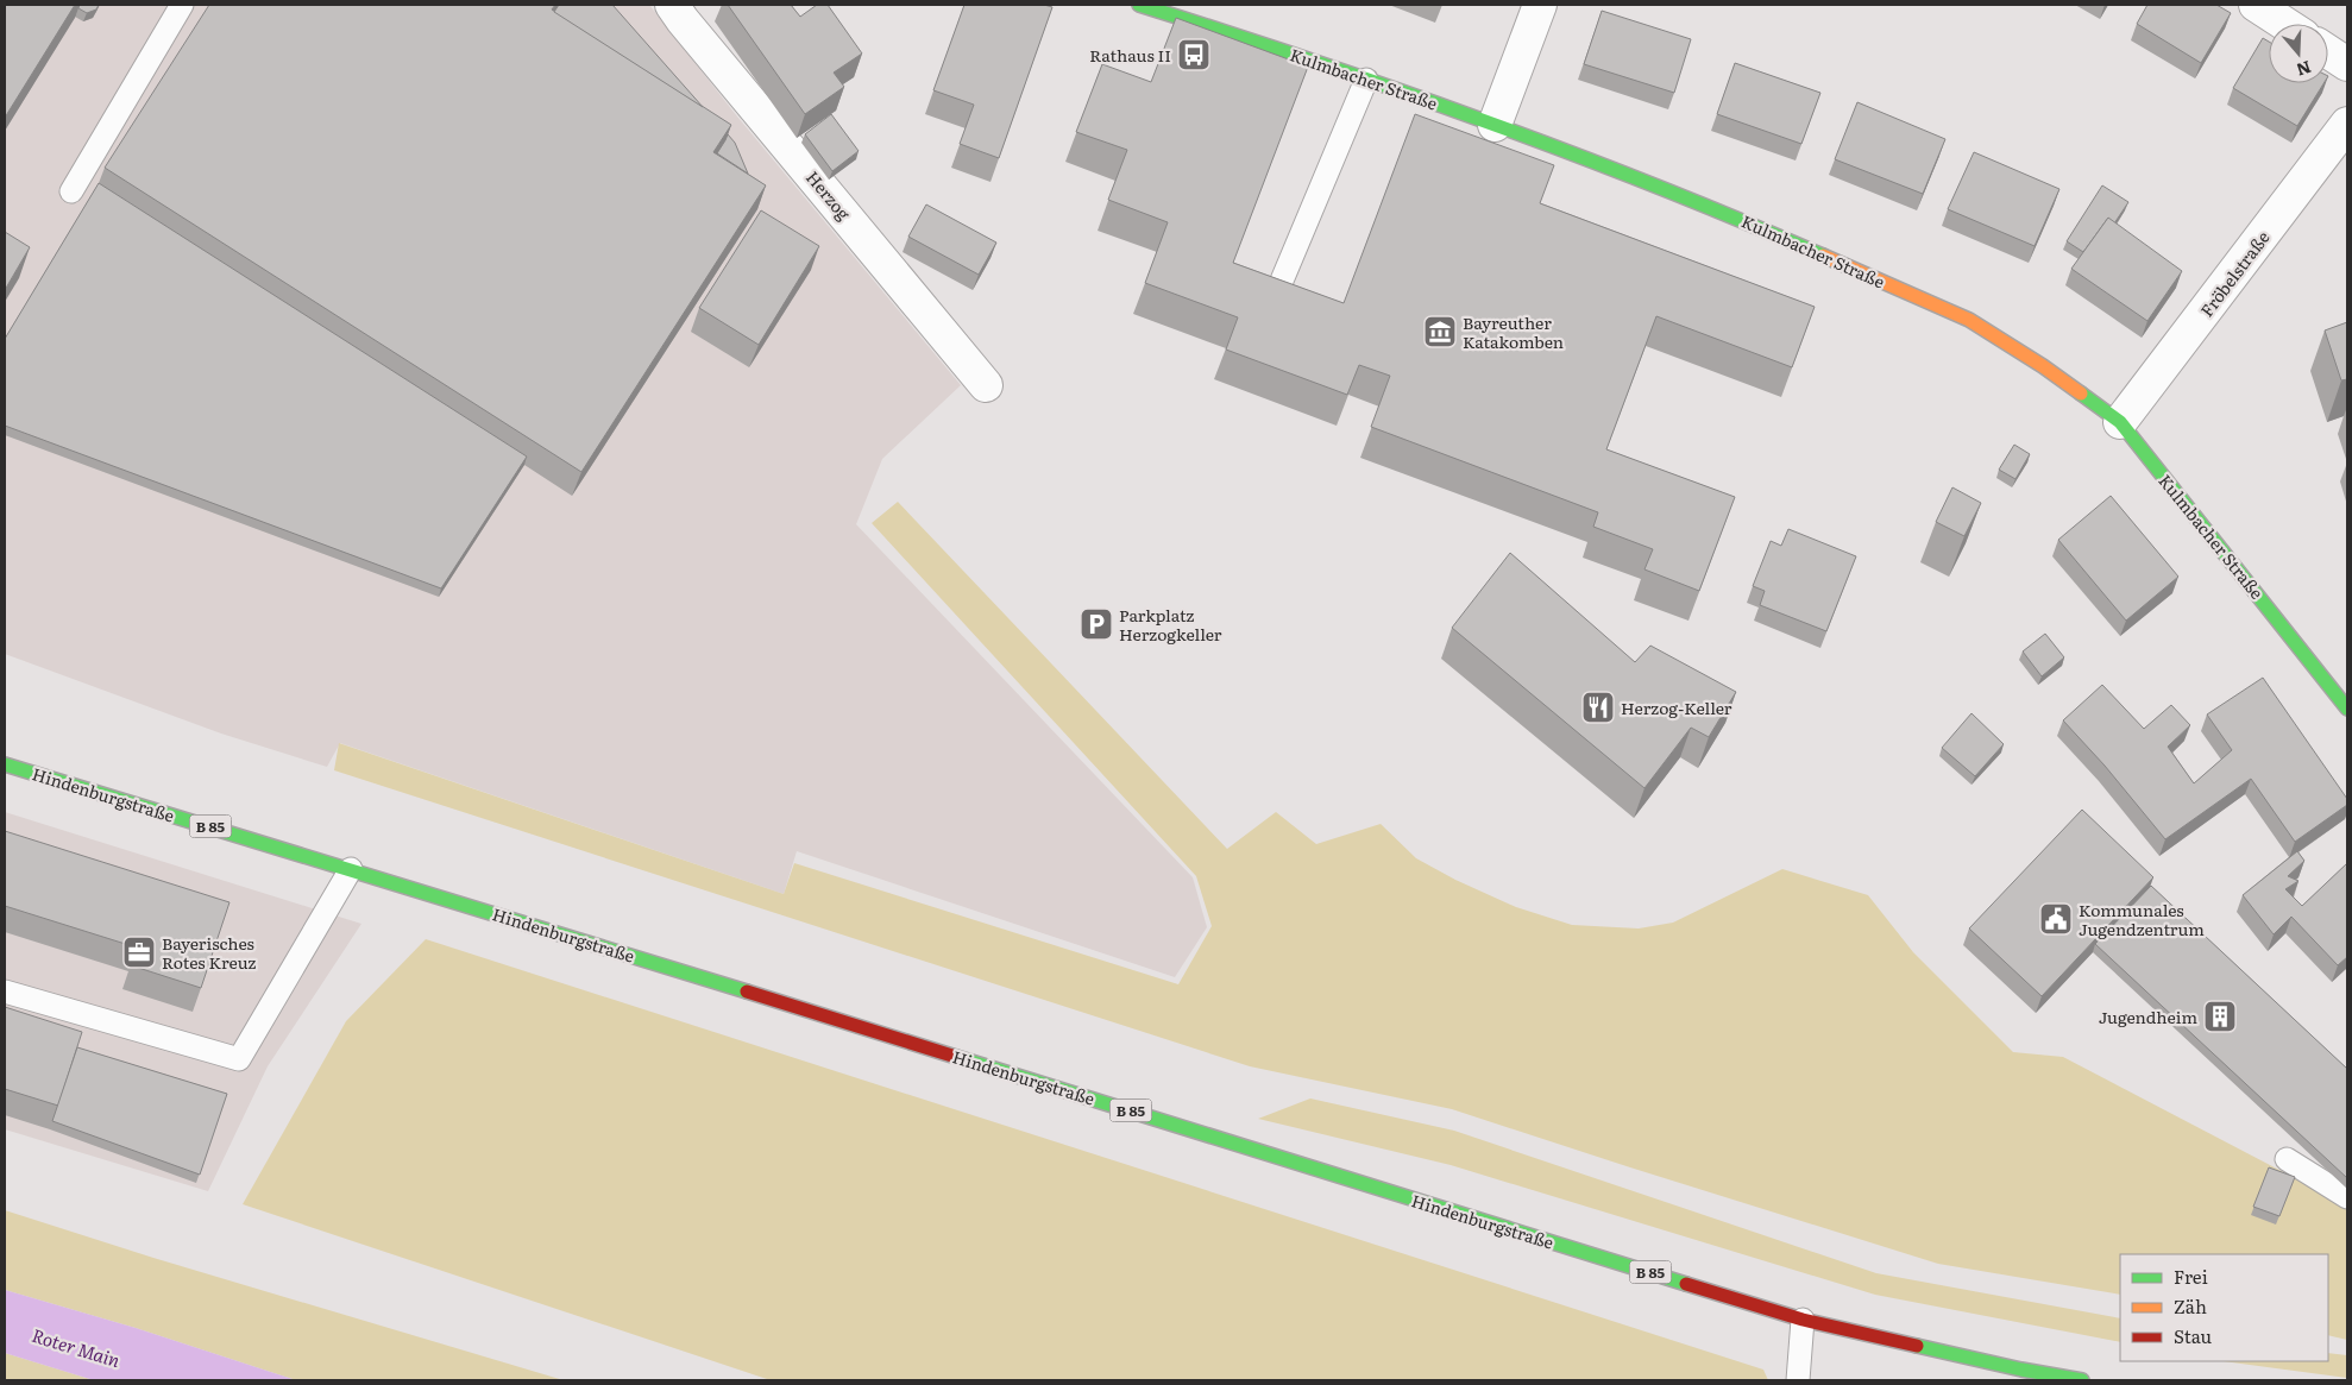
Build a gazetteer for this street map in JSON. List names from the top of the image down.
{
  "streets": {
    "main road": ["Kulmbacher Straße", "Hindenburgstraße", "B 85"],
    "street": ["Herzog", "Fröbelstraße"]
  },
  "crossings": [
    ["Kulmbacher Straße", "Fröbelstraße"]
  ],
  "water": ["Roter Main"],
  "places": {
    "bus stop": ["Rathaus II"],
    "museum": ["Bayreuther Katakomben"],
    "parking": ["Parkplatz Herzogkeller"],
    "restaurant": ["Herzog-Keller"],
    "public building": ["Kommunales Jugendzentrum"],
    "office": ["Bayerisches Rotes Kreuz"],
    "building": ["Jugendheim"]
  },
  "legend": ["Frei", "Zäh", "Stau"],
  "north": "bottom"
}
